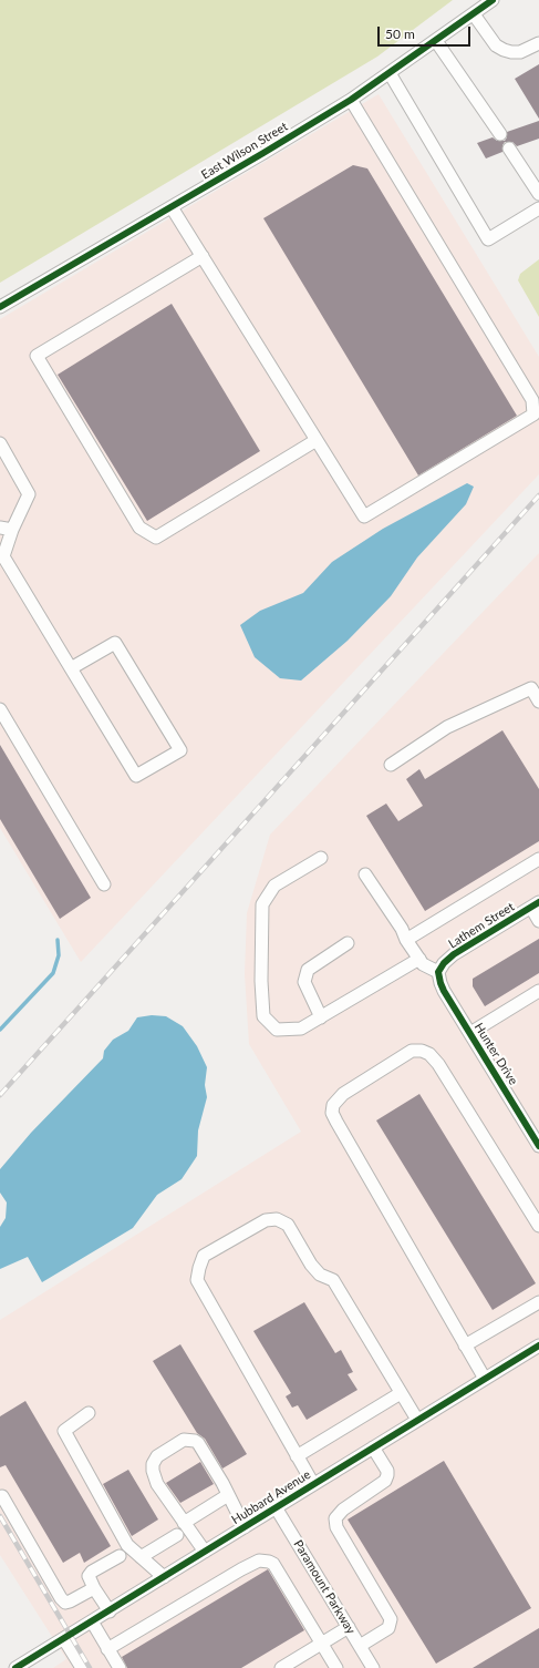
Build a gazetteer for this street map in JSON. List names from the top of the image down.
{
  "streets": {
    "street": [
      "East Wilson Street",
      "Lathem Street",
      "Hunter Drive",
      "Hubbard Avenue",
      "Paramount Parkway"
    ]
  },
  "crossings": [
    ["Lathem Street", "Hunter Drive"],
    ["Hubbard Avenue", "Paramount Parkway"]
  ],
  "scale_bar": "50 m"
}
